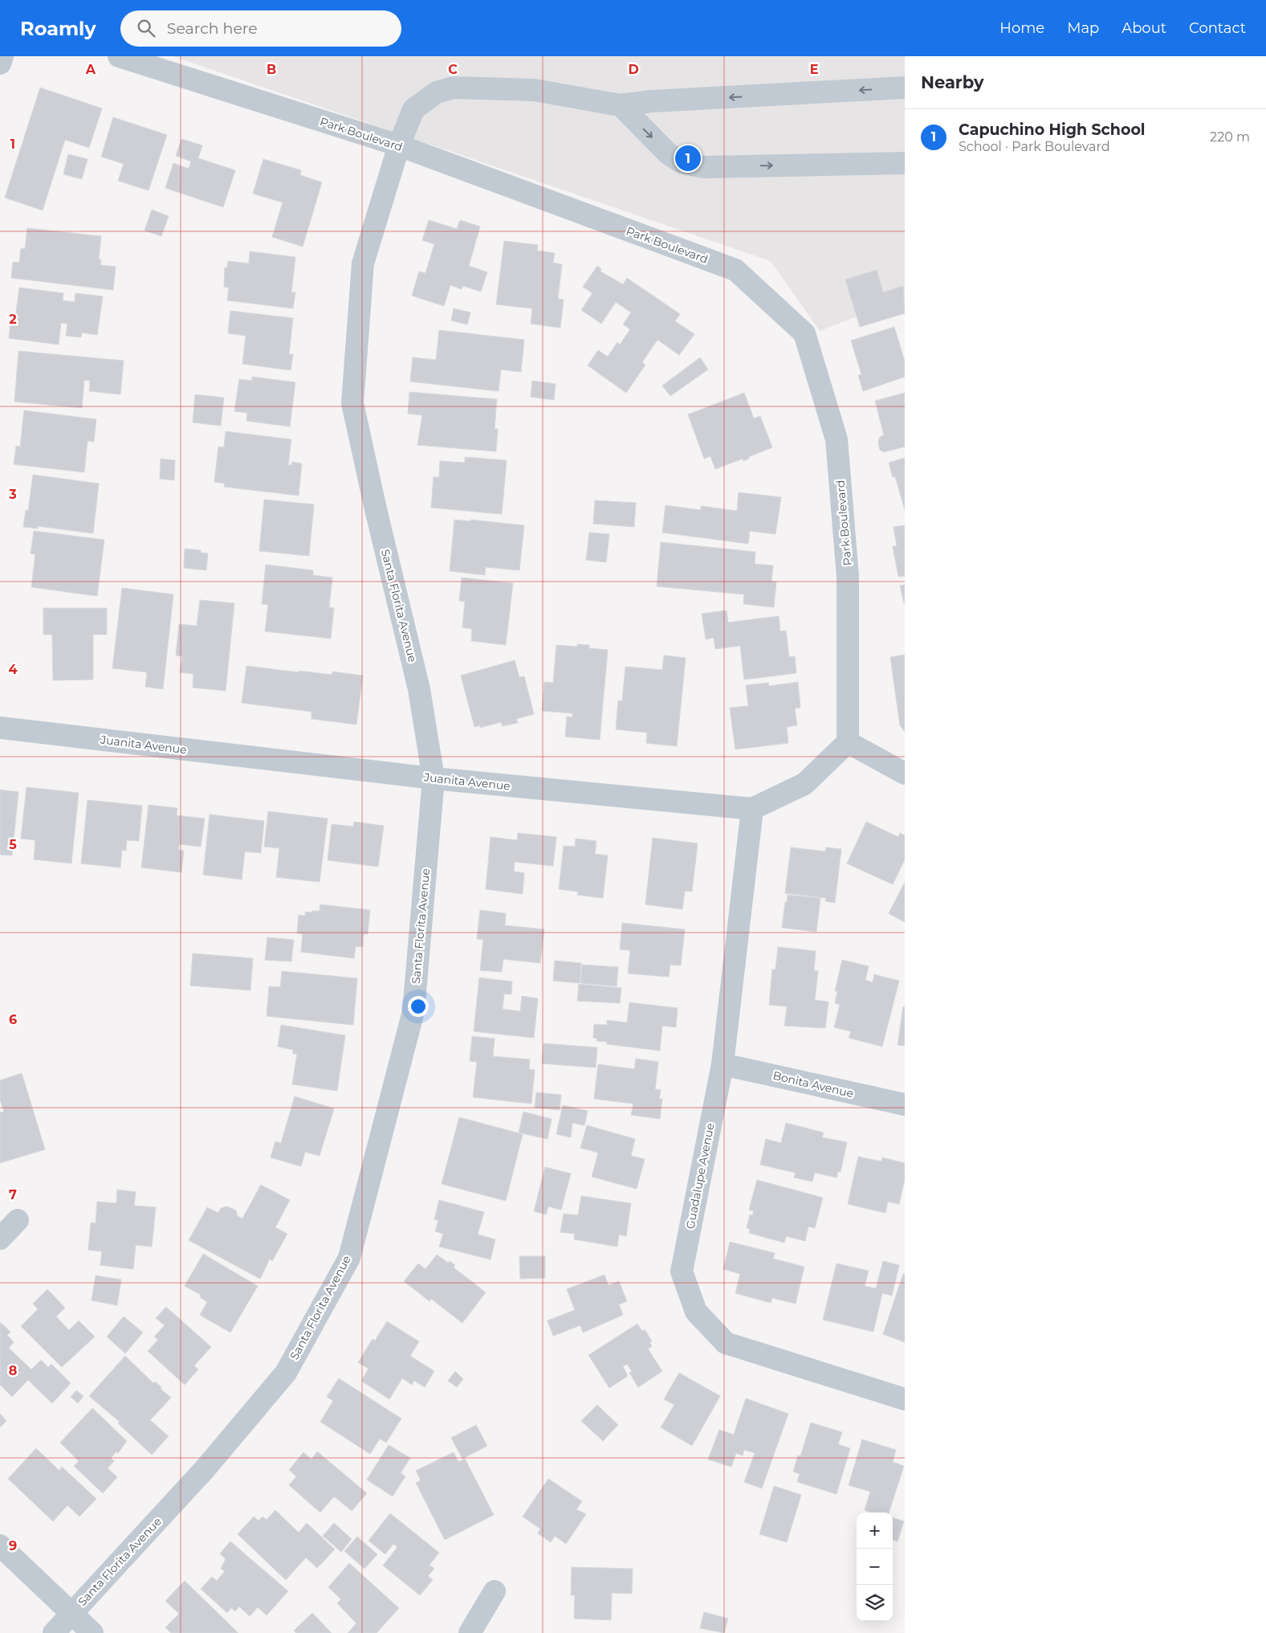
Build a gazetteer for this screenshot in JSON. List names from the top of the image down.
{
  "streets": {
    "street": [
      "Park Boulevard",
      "Santa Florita Avenue",
      "Juanita Avenue",
      "Bonita Avenue",
      "Guadalupe Avenue"
    ]
  },
  "crossings": [
    ["Park Boulevard", "Santa Florita Avenue"],
    ["Santa Florita Avenue", "Juanita Avenue"],
    ["Juanita Avenue", "Guadalupe Avenue"],
    ["Bonita Avenue", "Guadalupe Avenue"]
  ],
  "page": {
    "header": "Roamly",
    "search": "Search here",
    "nav": [
      "Home",
      "Map",
      "About",
      "Contact"
    ],
    "heading": "Nearby",
    "list": [
      {
        "mark": "1",
        "name": "Capuchino High School",
        "note": "School · Park Boulevard",
        "value": "220 m"
      }
    ],
    "pins": "1",
    "map_buttons": ["+", "−"]
  },
  "grid": {
    "columns": [
      "A",
      "B",
      "C",
      "D",
      "E"
    ],
    "rows": [
      "1",
      "2",
      "3",
      "4",
      "5",
      "6",
      "7",
      "8",
      "9"
    ]
  }
}
